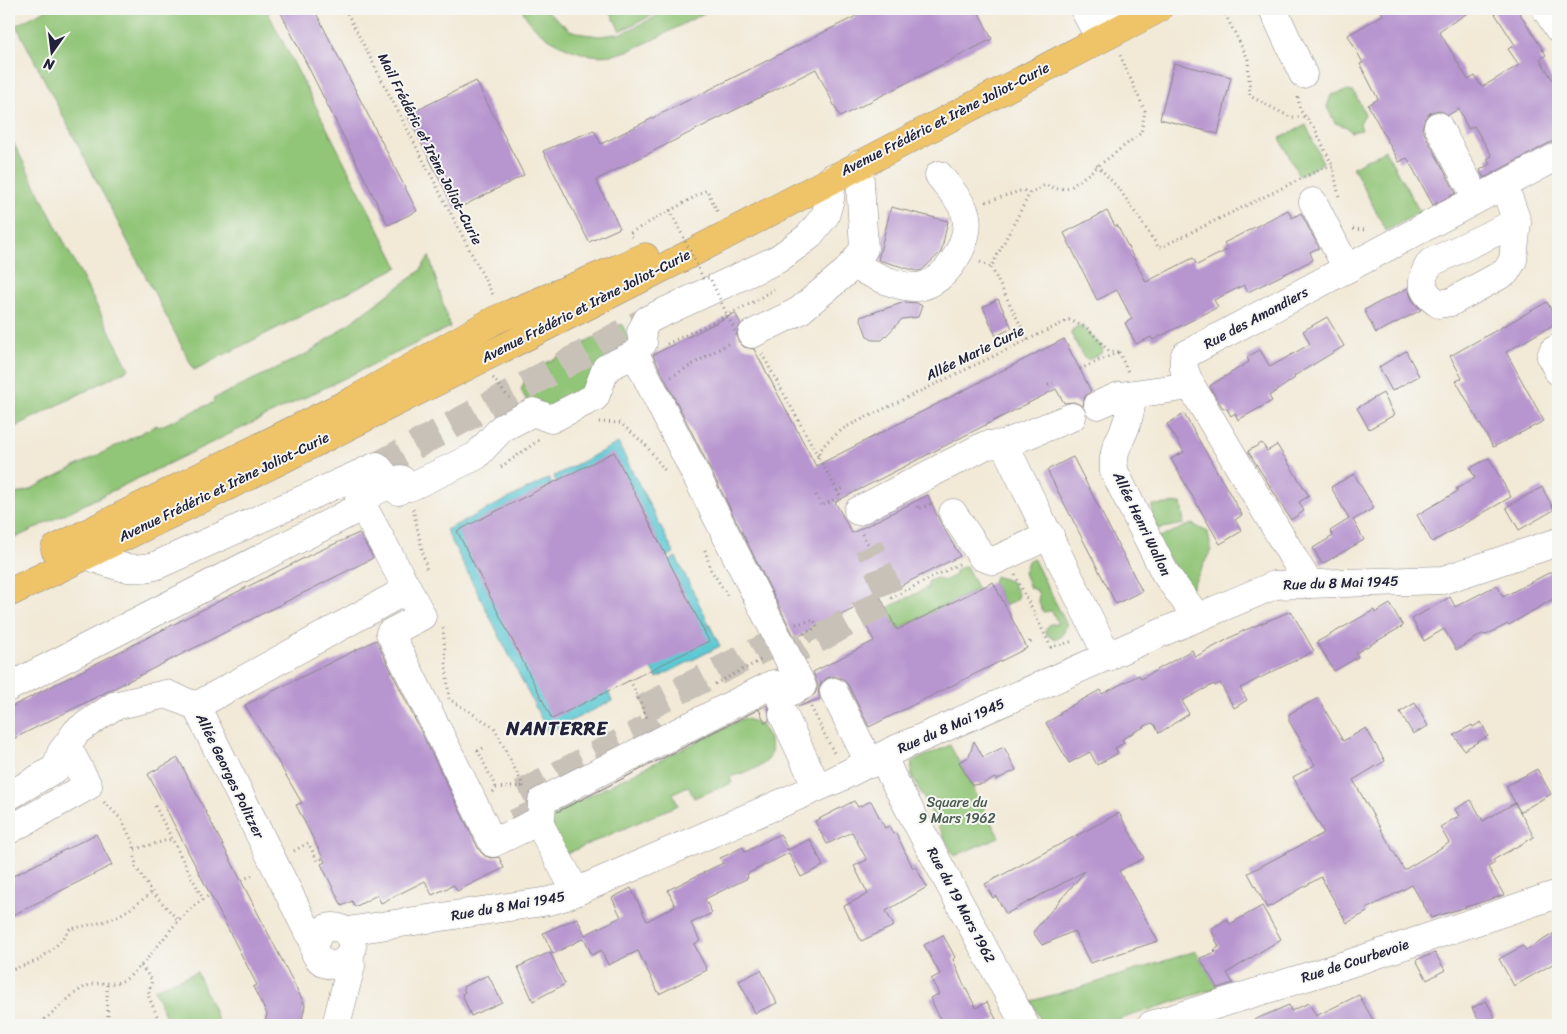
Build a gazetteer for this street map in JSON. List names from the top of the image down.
{
  "streets": {
    "main road": ["Avenue Frédéric et Irène Joliot-Curie"],
    "street": [
      "Rue des Amandiers",
      "Allée Henri Wallon",
      "Rue du 8 Mai 1945",
      "Allée Georges Politzer",
      "Rue du 19 Mars 1962",
      "Rue de Courbevoie"
    ],
    "path": ["Mail Frédéric et Irène Joliot-Curie", "Allée Marie Curie"]
  },
  "crossings": [
    ["Rue des Amandiers", "Rue du 8 Mai 1945"],
    ["Allée Henri Wallon", "Rue du 8 Mai 1945"],
    ["Rue du 8 Mai 1945", "Allée Georges Politzer"],
    ["Rue du 8 Mai 1945", "Rue du 19 Mars 1962"]
  ],
  "districts": ["NANTERRE"],
  "parks": ["Square du 9 Mars 1962"],
  "north": "bottom"
}
